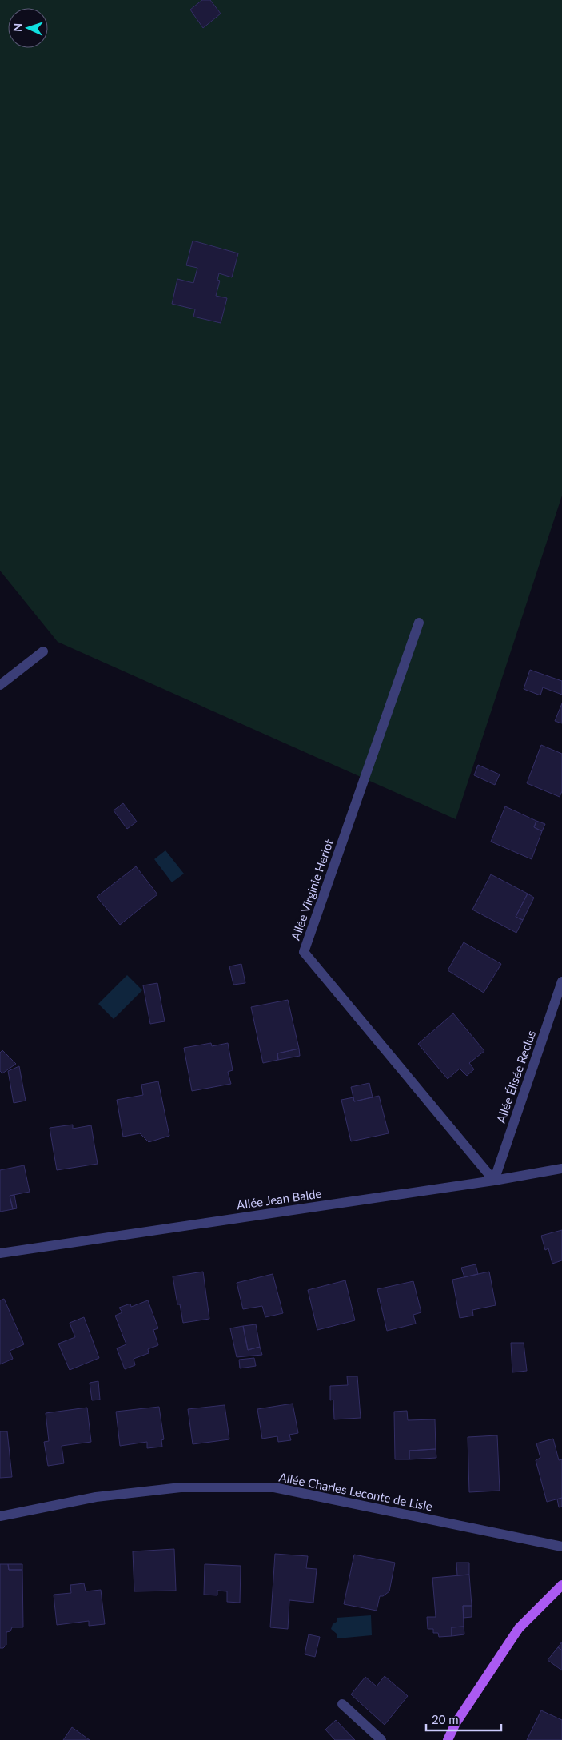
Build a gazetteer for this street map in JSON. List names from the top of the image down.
{
  "streets": {
    "street": [
      "Allée Virginie Heriot",
      "Allée Élisée Reclus",
      "Allée Jean Balde",
      "Allée Charles Leconte de Lisle"
    ]
  },
  "crossings": [
    ["Allée Virginie Heriot", "Allée Élisée Reclus"],
    ["Allée Virginie Heriot", "Allée Jean Balde"],
    ["Allée Élisée Reclus", "Allée Jean Balde"]
  ],
  "scale_bar": "20 m",
  "north": "left"
}
